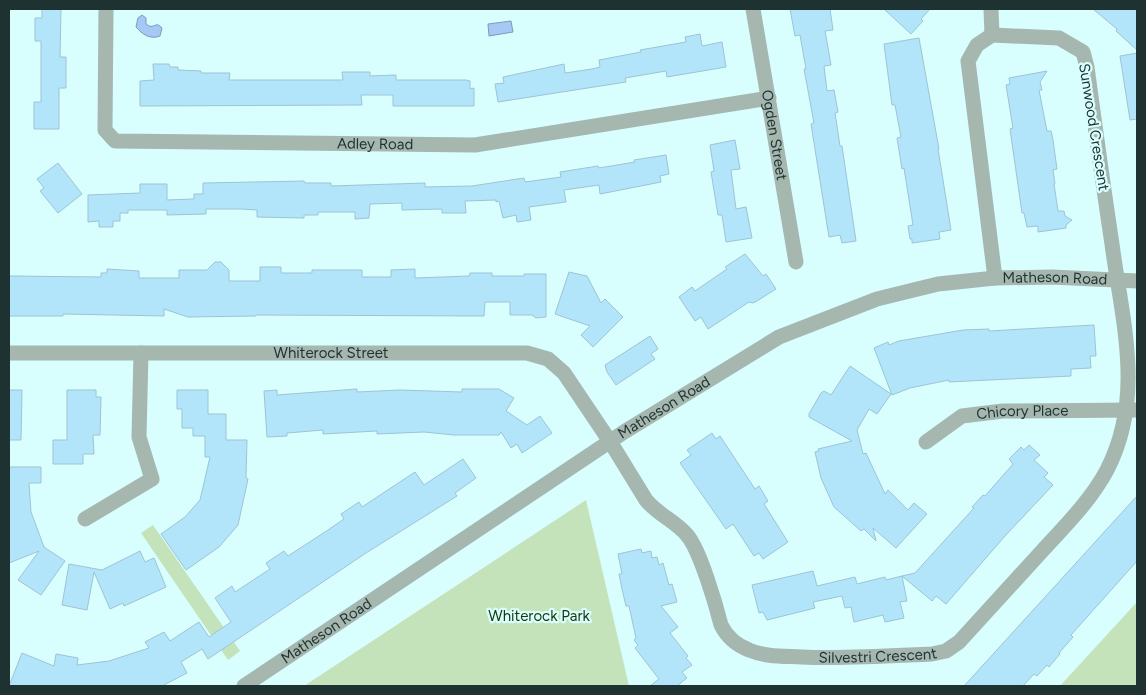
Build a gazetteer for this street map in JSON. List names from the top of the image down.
{
  "streets": {
    "street": [
      "Sunwood Crescent",
      "Ogden Street",
      "Adley Road",
      "Matheson Road",
      "Whiterock Street",
      "Chicory Place",
      "Silvestri Crescent"
    ]
  },
  "crossings": [
    ["Sunwood Crescent", "Matheson Road"],
    ["Sunwood Crescent", "Silvestri Crescent"],
    ["Ogden Street", "Adley Road"],
    ["Matheson Road", "Whiterock Street"],
    ["Matheson Road", "Silvestri Crescent"],
    ["Whiterock Street", "Silvestri Crescent"],
    ["Chicory Place", "Silvestri Crescent"]
  ],
  "parks": ["Whiterock Park"]
}
